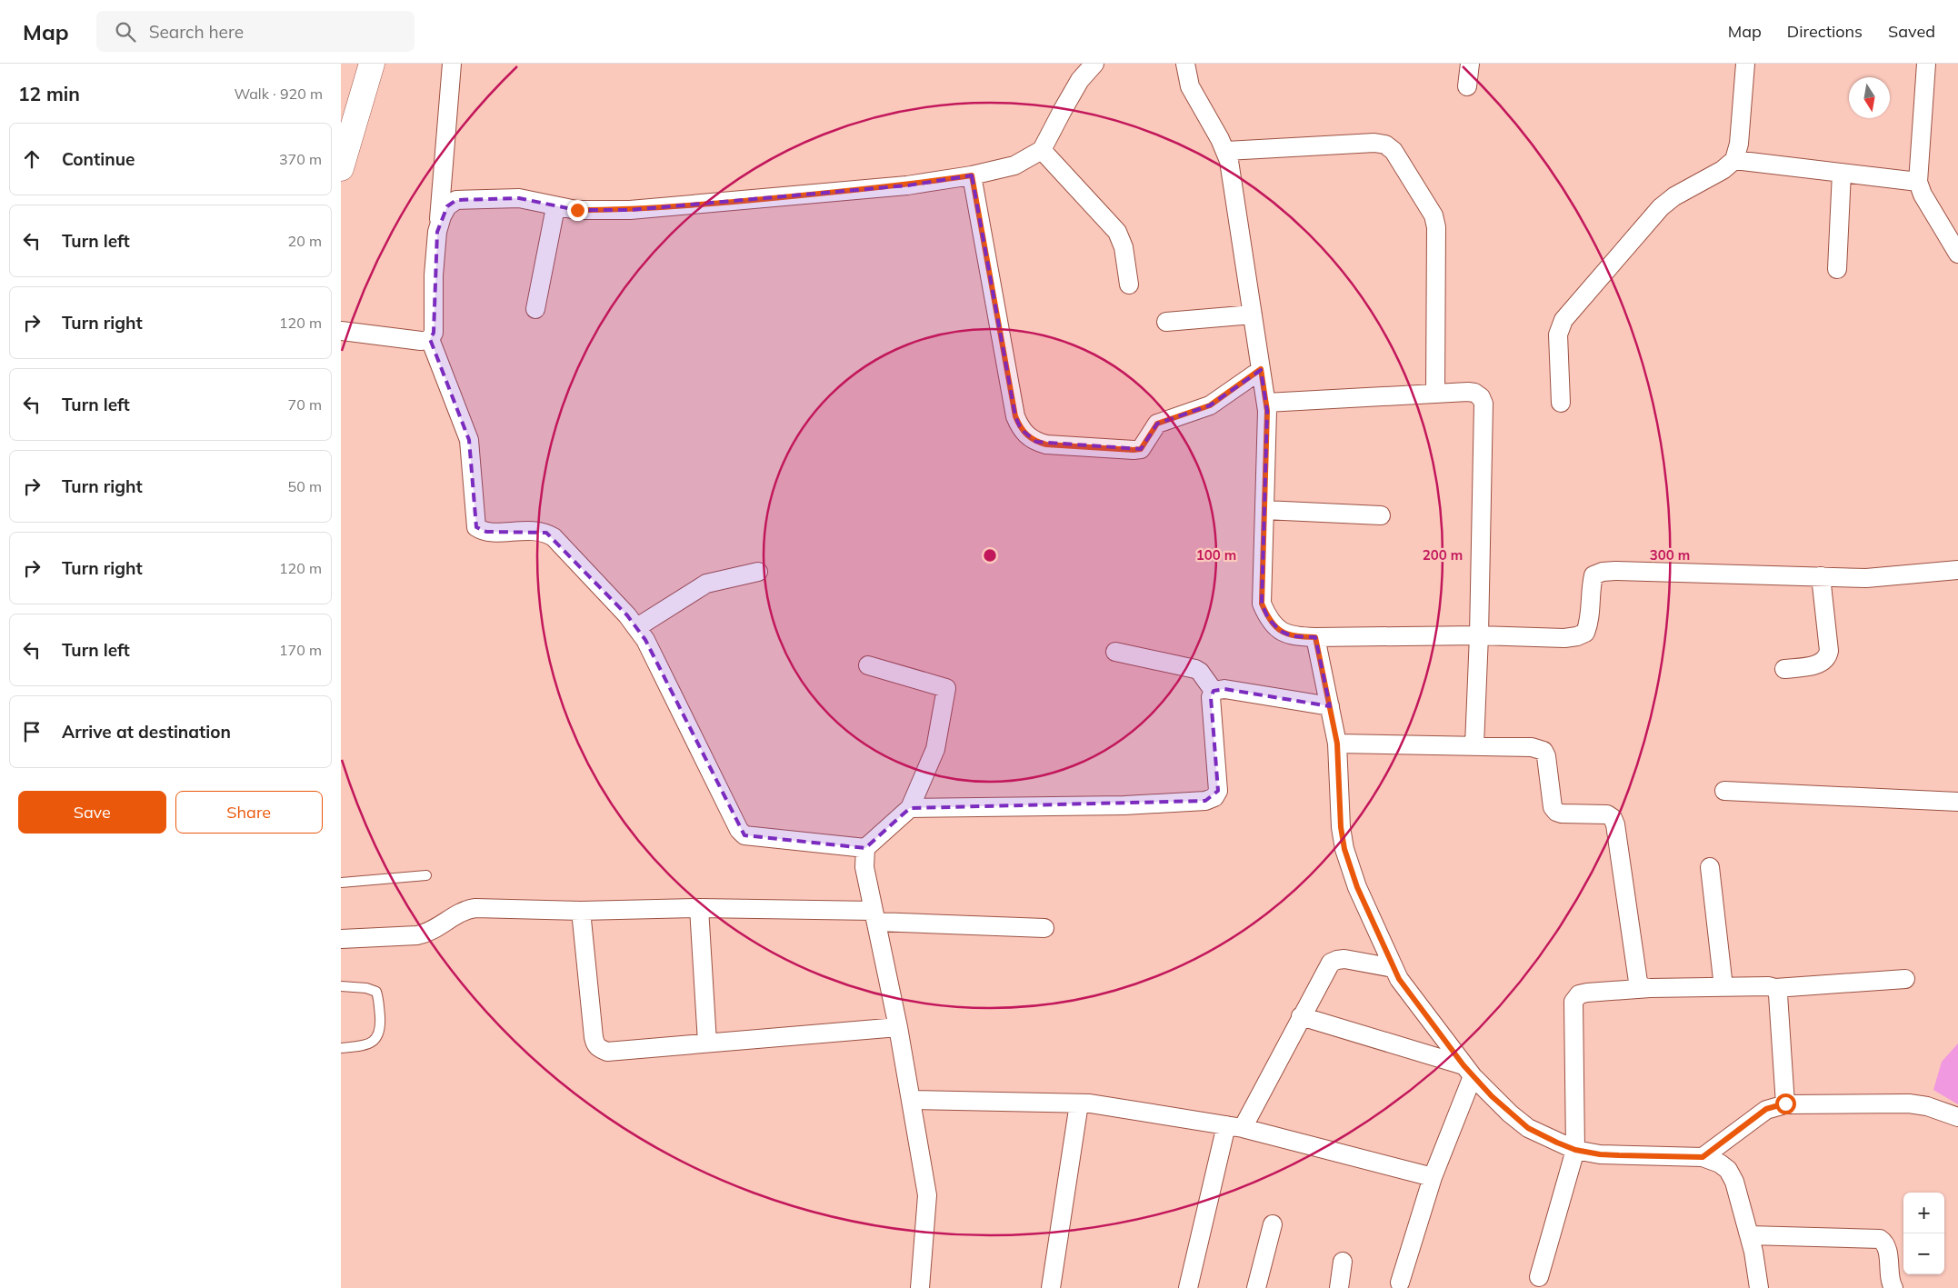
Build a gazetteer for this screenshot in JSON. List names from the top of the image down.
{
  "north": "bottom",
  "page": {
    "header": "Map",
    "search": "Search here",
    "nav": ["Map", "Directions", "Saved"],
    "heading": ["12 min", "Walk · 920 m"],
    "list": [
      ["Continue", "370 m"],
      ["Turn left", "20 m"],
      ["Turn right", "120 m"],
      ["Turn left", "70 m"],
      ["Turn right", "50 m"],
      ["Turn right", "120 m"],
      ["Turn left", "170 m"],
      "Arrive at destination"
    ],
    "buttons": ["Save", "Share"],
    "map_buttons": ["+", "−"]
  },
  "rings": ["100 m", "200 m", "300 m"]
}
